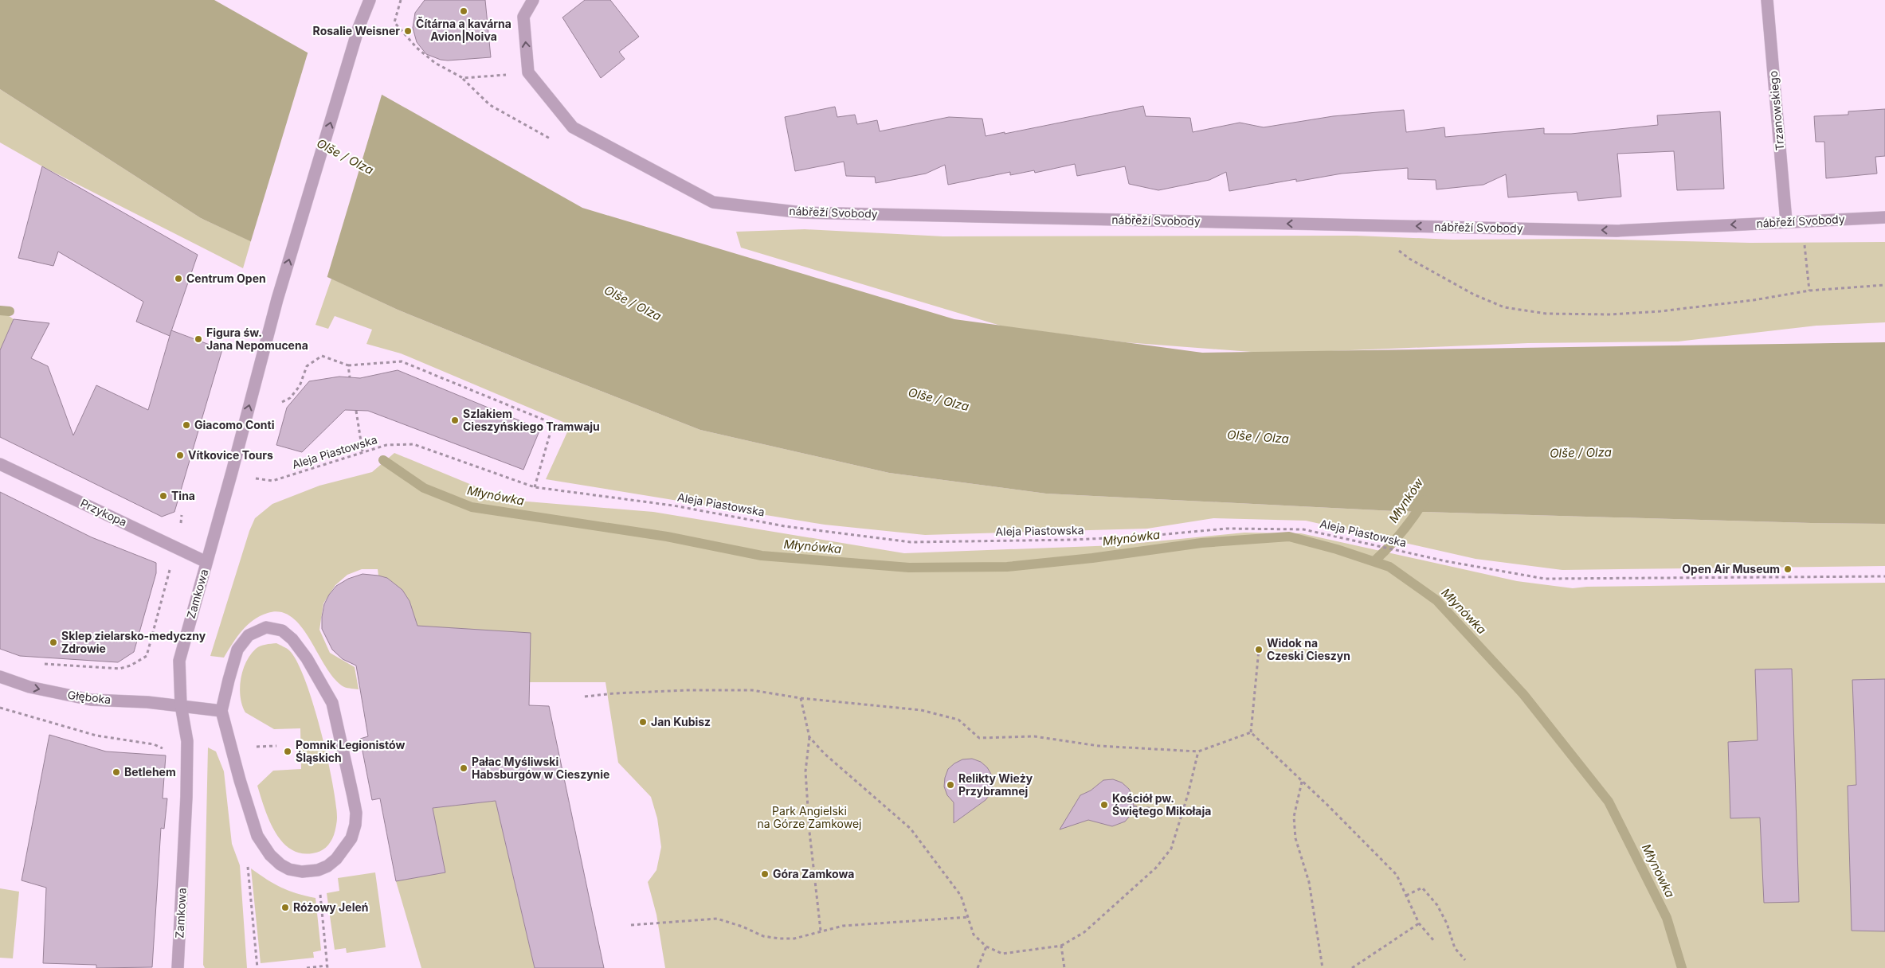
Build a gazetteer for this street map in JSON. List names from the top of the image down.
{
  "streets": {
    "street": [
      "Trzanowskiego",
      "nábřeží Svobody",
      "Przykopa",
      "Zamkowa",
      "Głęboka"
    ],
    "path": ["Aleja Piastowska"]
  },
  "crossings": [
    ["Trzanowskiego", "nábřeží Svobody"],
    ["Aleja Piastowska", "Zamkowa"],
    ["Przykopa", "Zamkowa"],
    ["Zamkowa", "Głęboka"]
  ],
  "one_way": ["nábřeží Svobody", "Zamkowa", "Głęboka"],
  "water": ["Olše / Olza", "Młynówka", "Młynków"],
  "parks": ["Park Angielski na Górze Zamkowej"],
  "places": [
    "Čítárna a kavárna Avion|Noiva",
    "Rosalie Weisner",
    "Centrum Open",
    "Figura św. Jana Nepomucena",
    "Szlakiem Cieszyńskiego Tramwaju",
    "Giacomo Conti",
    "Vítkovice Tours",
    "Tina",
    "Open Air Museum",
    "Sklep zielarsko-medyczny Zdrowie",
    "Widok na Czeski Cieszyn",
    "Jan Kubisz",
    "Pomnik Legionistów Śląskich",
    "Pałac Myśliwski Habsburgów w Cieszynie",
    "Betlehem",
    "Relikty Wieży Przybramnej",
    "Kościół pw. Świętego Mikołaja",
    "Góra Zamkowa",
    "Różowy Jeleń"
  ]
}
